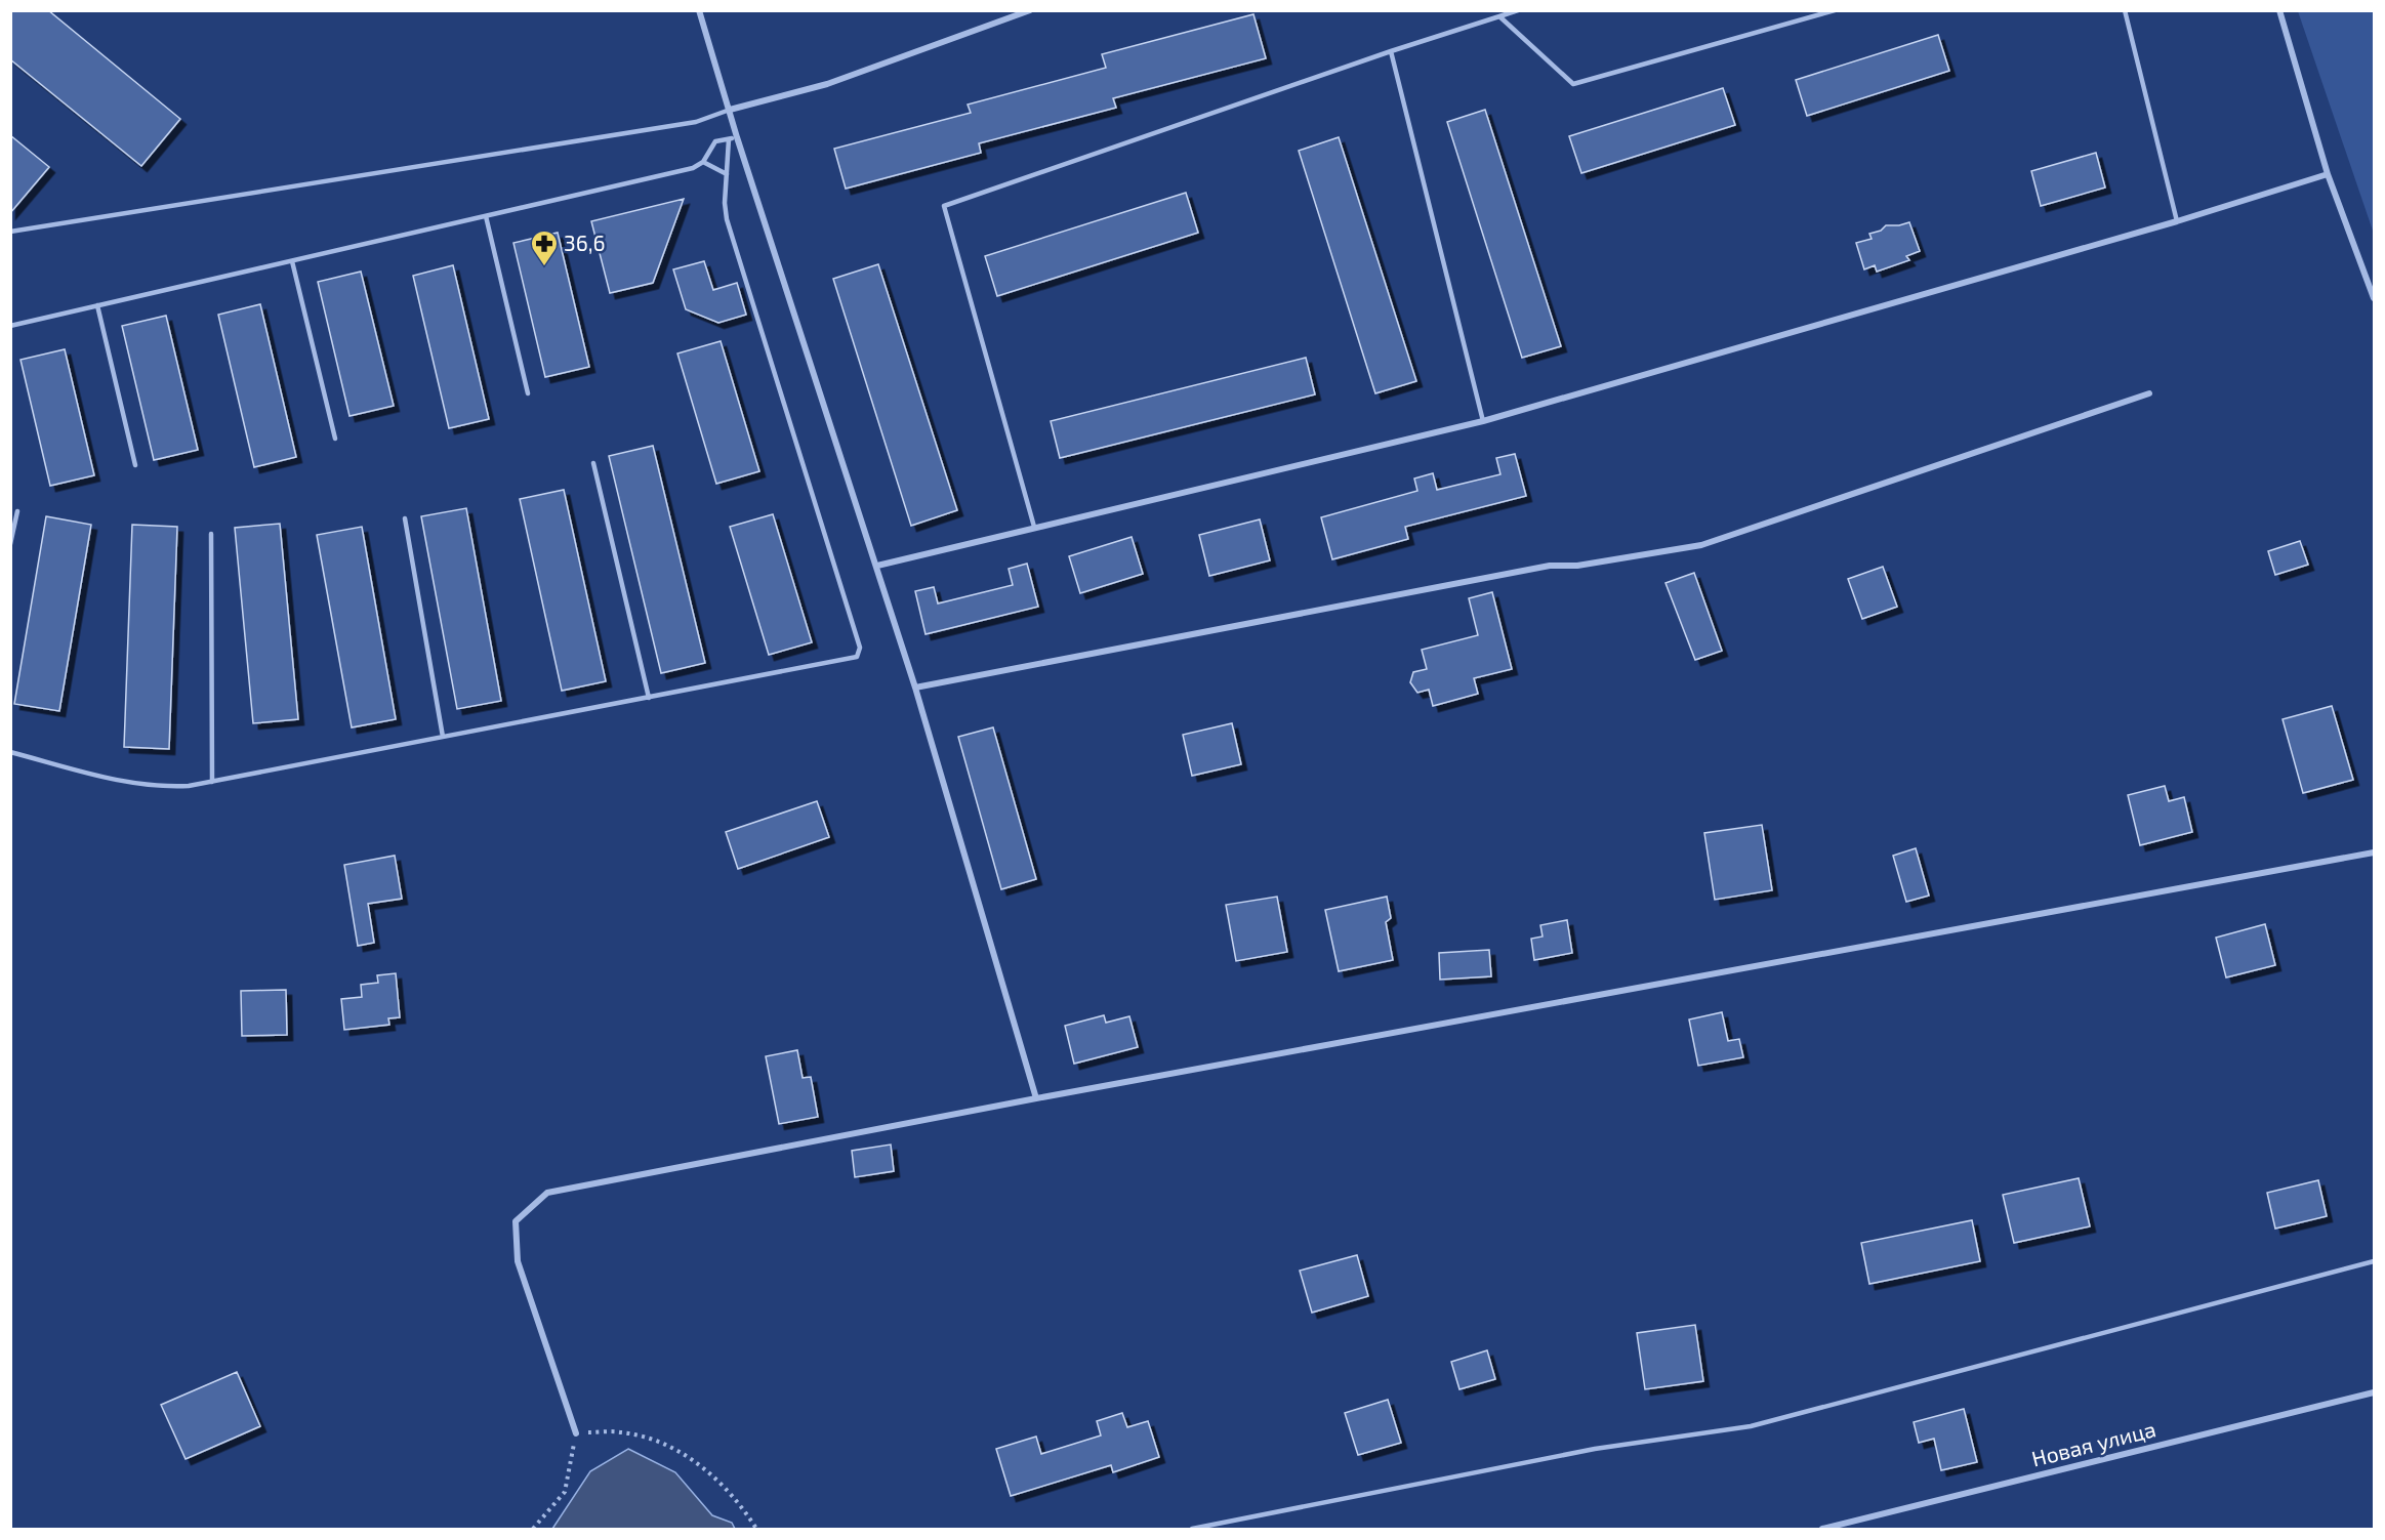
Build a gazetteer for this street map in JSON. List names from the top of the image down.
{
  "streets": {
    "street": ["Новая улица"]
  },
  "places": {
    "pharmacy": ["36,6"]
  }
}
